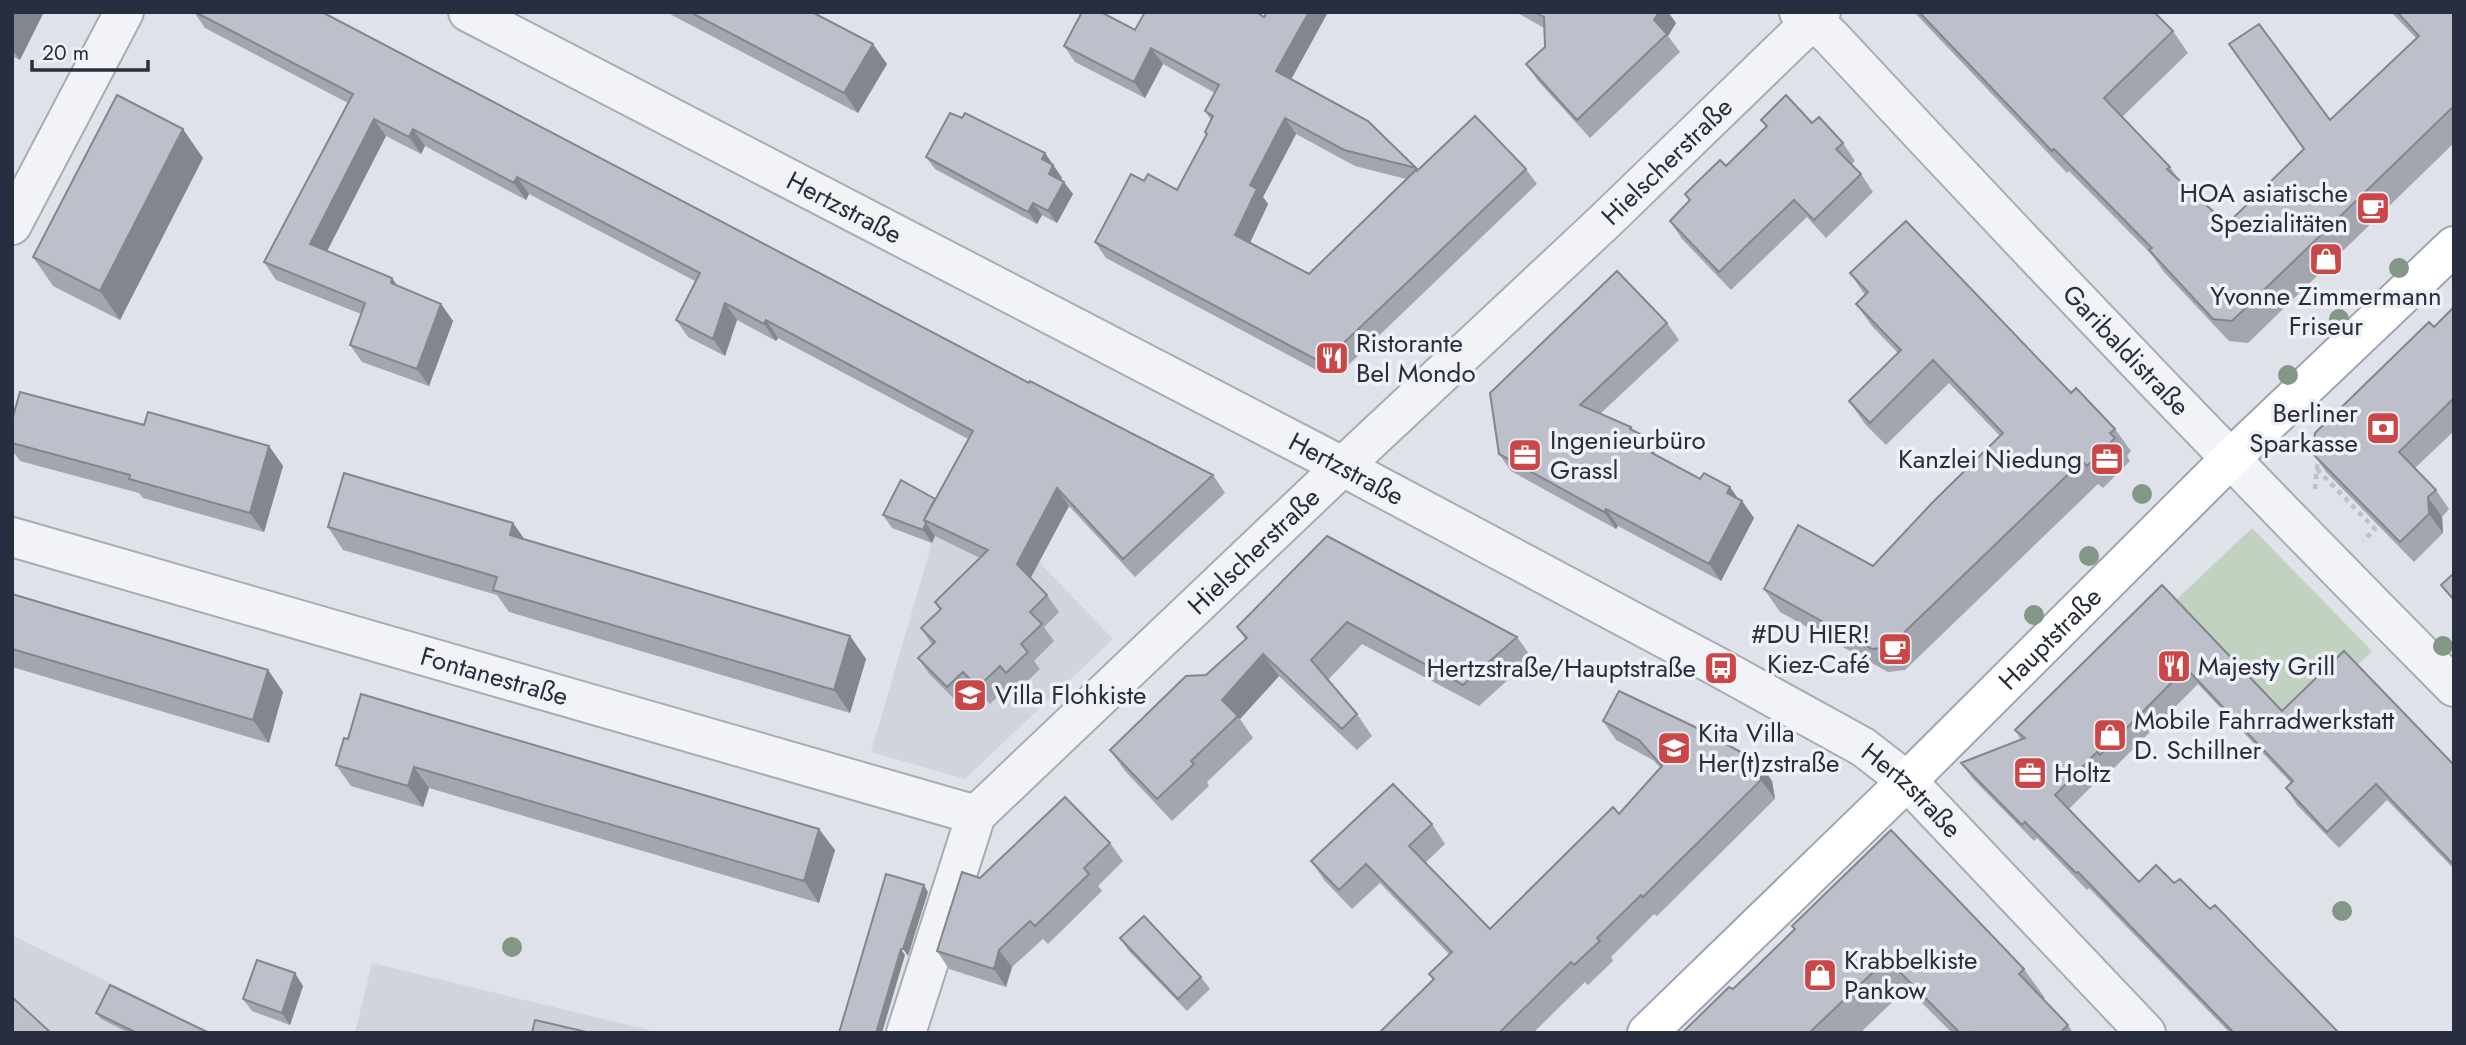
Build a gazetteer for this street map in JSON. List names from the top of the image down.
{
  "streets": {
    "main road": ["Hauptstraße"],
    "street": [
      "Hielscherstraße",
      "Hertzstraße",
      "Garibaldistraße",
      "Fontanestraße"
    ]
  },
  "crossings": [
    ["Hielscherstraße", "Hertzstraße"],
    ["Hielscherstraße", "Garibaldistraße"],
    ["Hielscherstraße", "Fontanestraße"],
    ["Hertzstraße", "Hauptstraße"],
    ["Garibaldistraße", "Hauptstraße"]
  ],
  "places": {
    "cafe": ["HOA asiatische Spezialitäten", "#DU HIER! Kiez-Café"],
    "shop": ["Yvonne Zimmermann Friseur", "Mobile Fahrradwerkstatt D. Schillner", "Krabbelkiste Pankow"],
    "restaurant": ["Ristorante Bel Mondo", "Majesty Grill"],
    "bank": ["Berliner Sparkasse"],
    "office": ["Ingenieurbüro Grassl", "Kanzlei Niedung", "Holtz"],
    "bus stop": ["Hertzstraße/Hauptstraße"],
    "school or university": ["Villa Flohkiste", "Kita Villa Her(t)zstraße"]
  },
  "scale_bar": "20 m"
}
